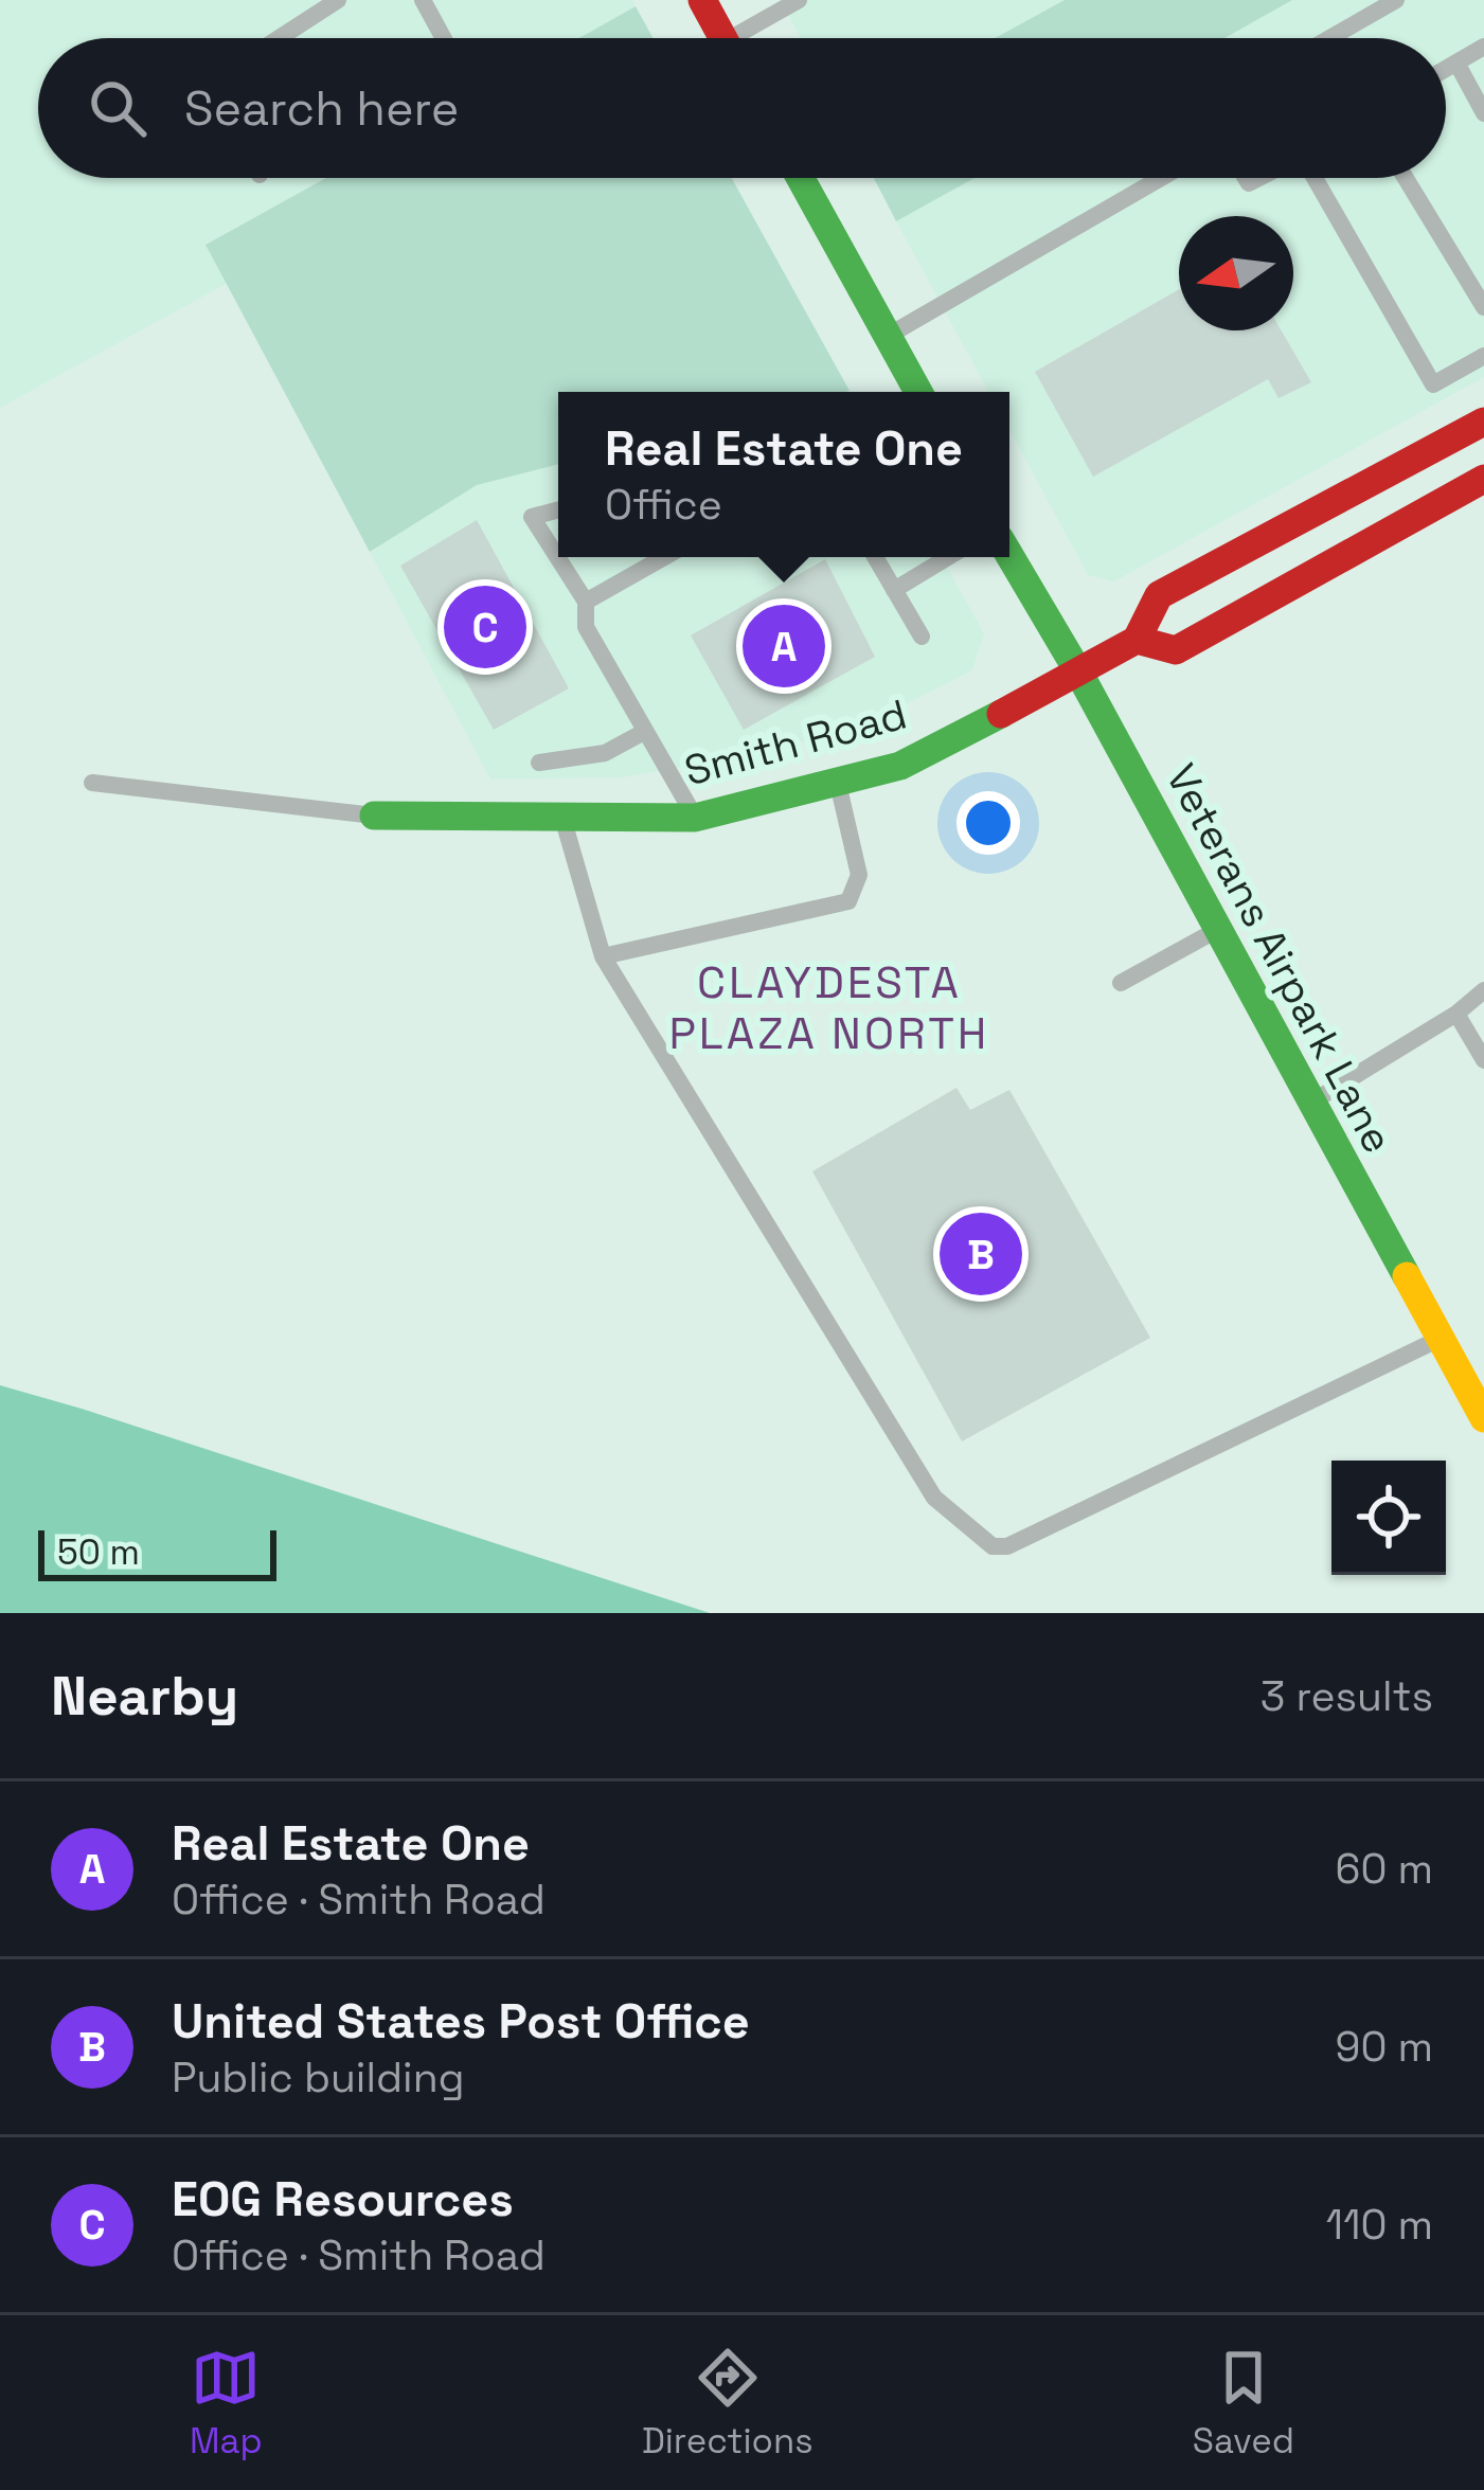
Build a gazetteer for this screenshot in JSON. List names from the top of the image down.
{
  "streets": {
    "street": ["Smith Road", "Veterans Airpark Lane"]
  },
  "crossings": [
    ["Smith Road", "Veterans Airpark Lane"]
  ],
  "districts": ["CLAYDESTA PLAZA NORTH"],
  "scale_bar": "50 m",
  "north": "left",
  "page": {
    "search": "Search here",
    "popup": ["Real Estate One", "Office"],
    "pins": ["C", "A", "B"],
    "scale": "50 m",
    "heading": ["Nearby", "3 results"],
    "list": [
      {
        "mark": "A",
        "name": "Real Estate One",
        "note": "Office · Smith Road",
        "value": "60 m"
      },
      {
        "mark": "B",
        "name": "United States Post Office",
        "note": "Public building",
        "value": "90 m"
      },
      {
        "mark": "C",
        "name": "EOG Resources",
        "note": "Office · Smith Road",
        "value": "110 m"
      }
    ],
    "nav": ["Map", "Directions", "Saved"]
  }
}
